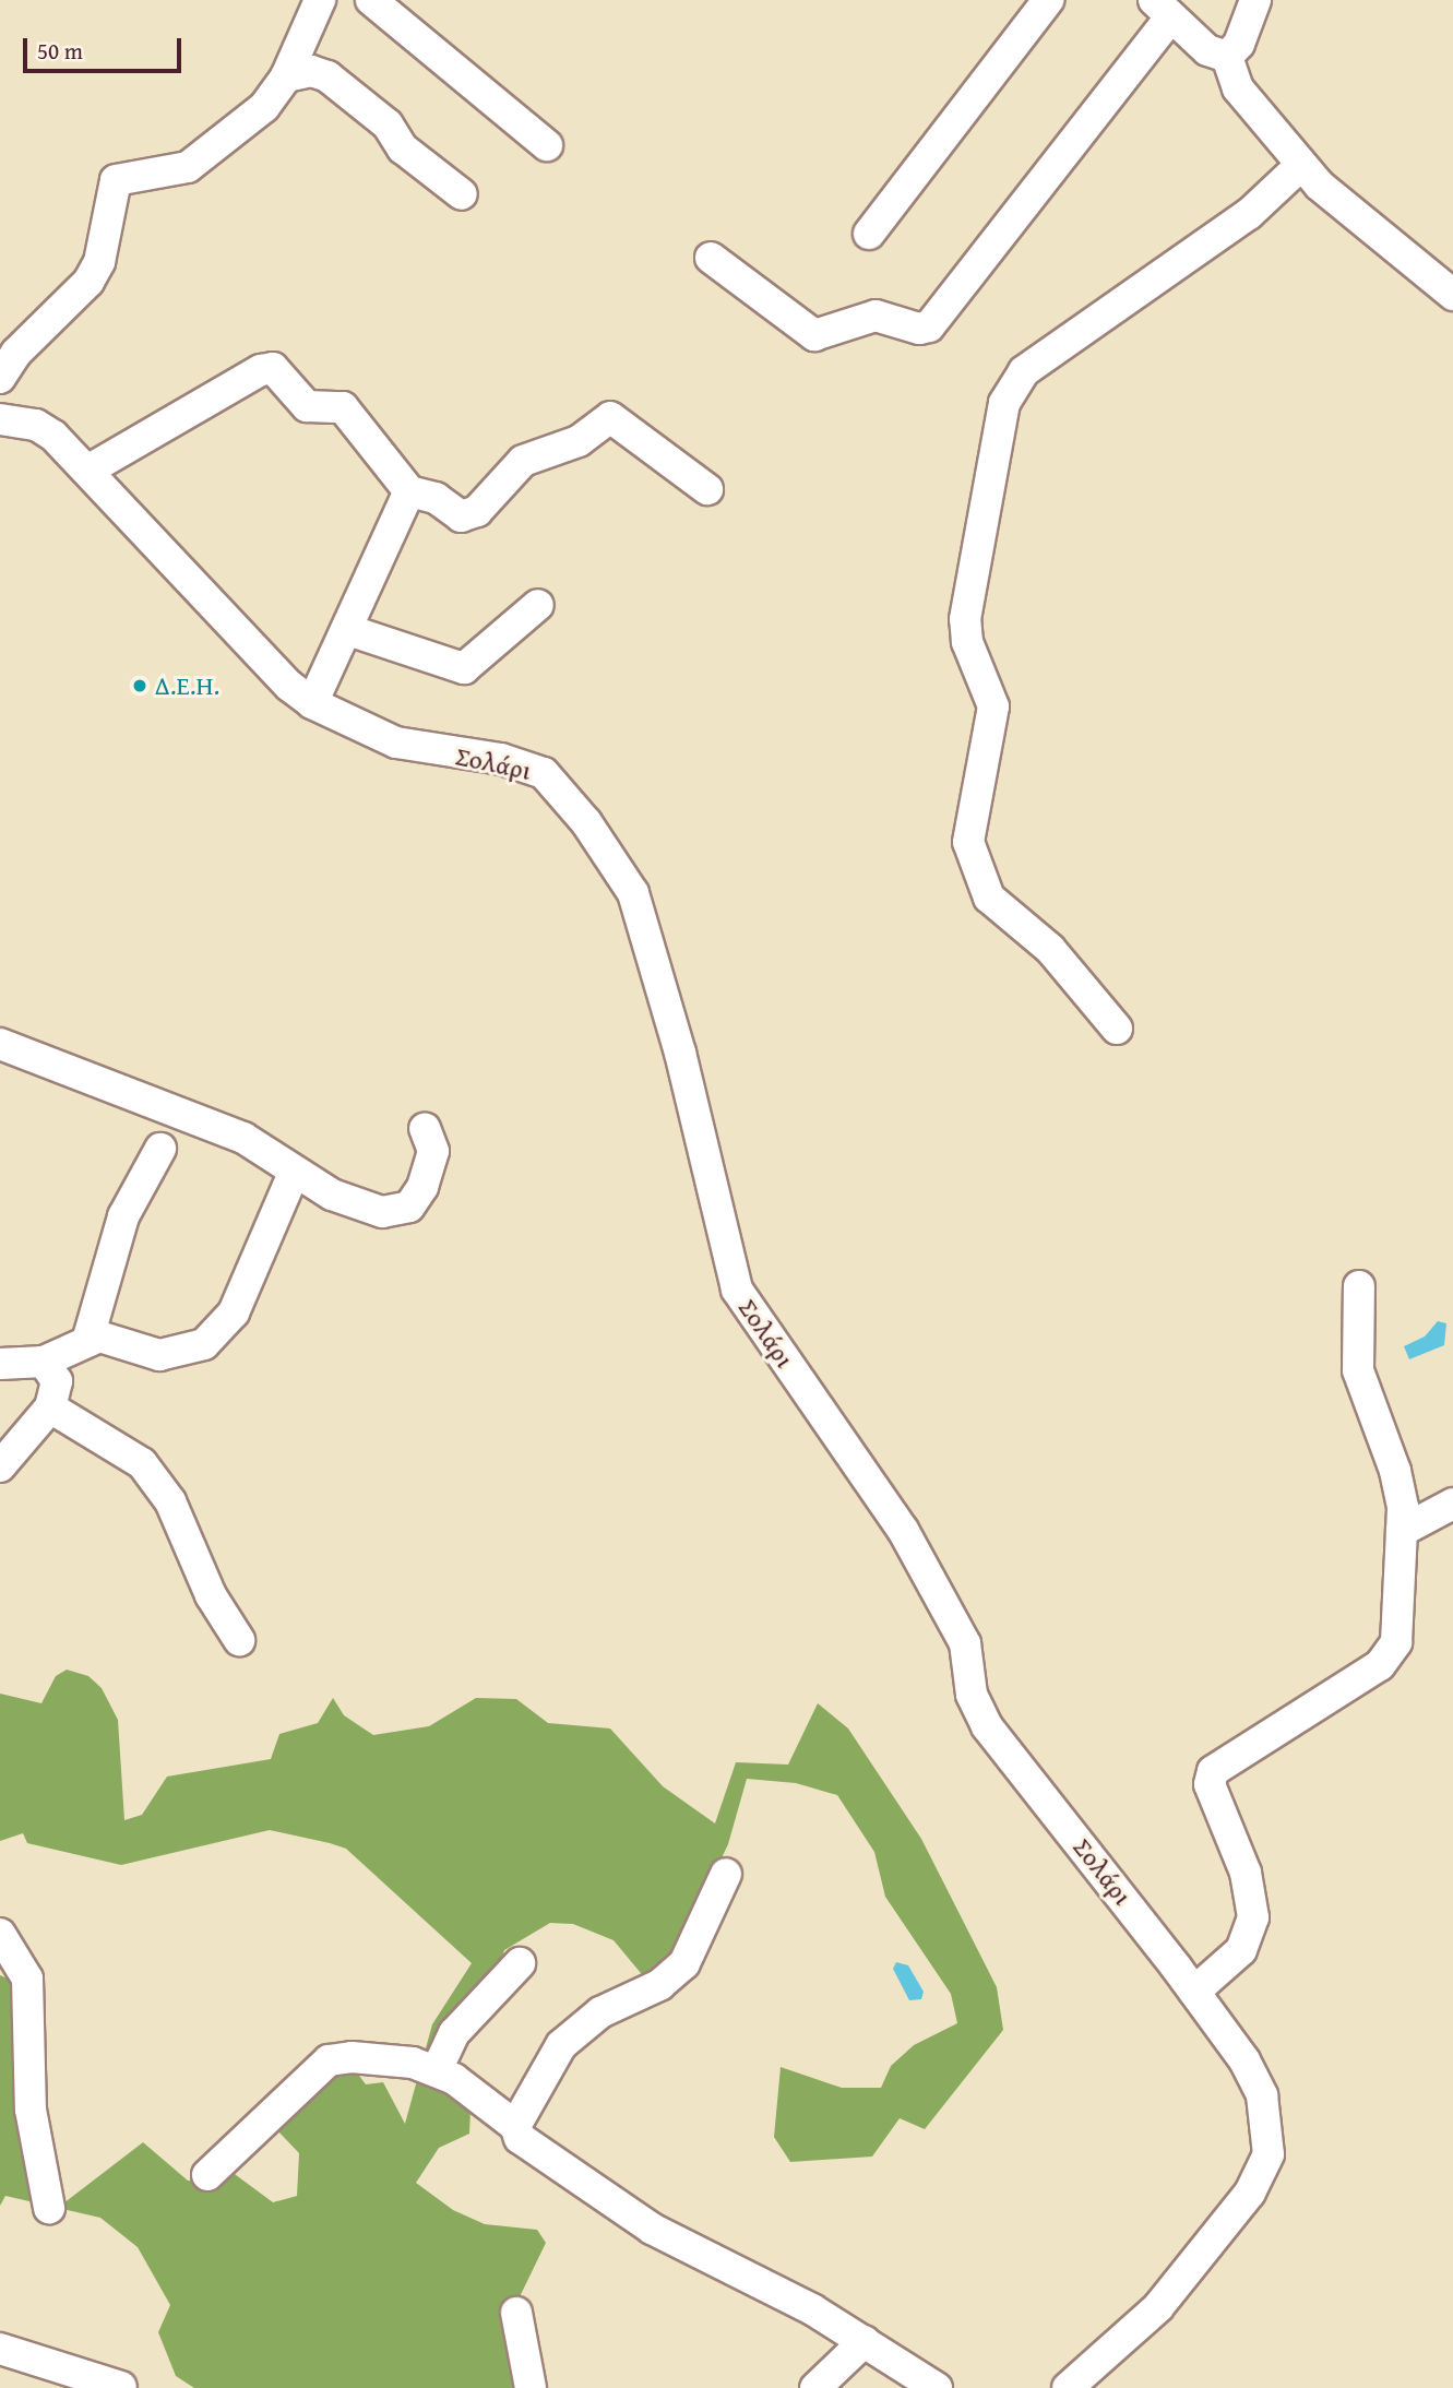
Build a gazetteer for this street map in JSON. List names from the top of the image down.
{
  "streets": {
    "street": ["Σολάρι"]
  },
  "places": ["Δ.Ε.Η."],
  "scale_bar": "50 m"
}
